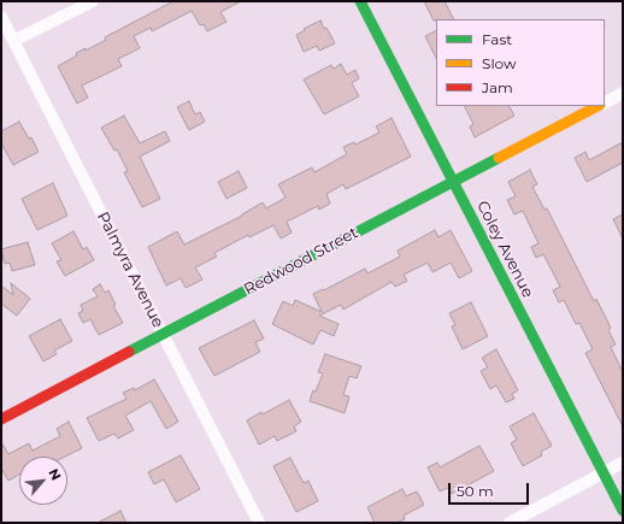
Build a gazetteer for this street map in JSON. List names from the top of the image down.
{
  "streets": {
    "street": ["Coley Avenue", "Redwood Street", "Palmyra Avenue"]
  },
  "crossings": [
    ["Coley Avenue", "Redwood Street"],
    ["Redwood Street", "Palmyra Avenue"]
  ],
  "legend": ["Fast", "Slow", "Jam"],
  "scale_bar": "50 m",
  "north": "top right"
}
